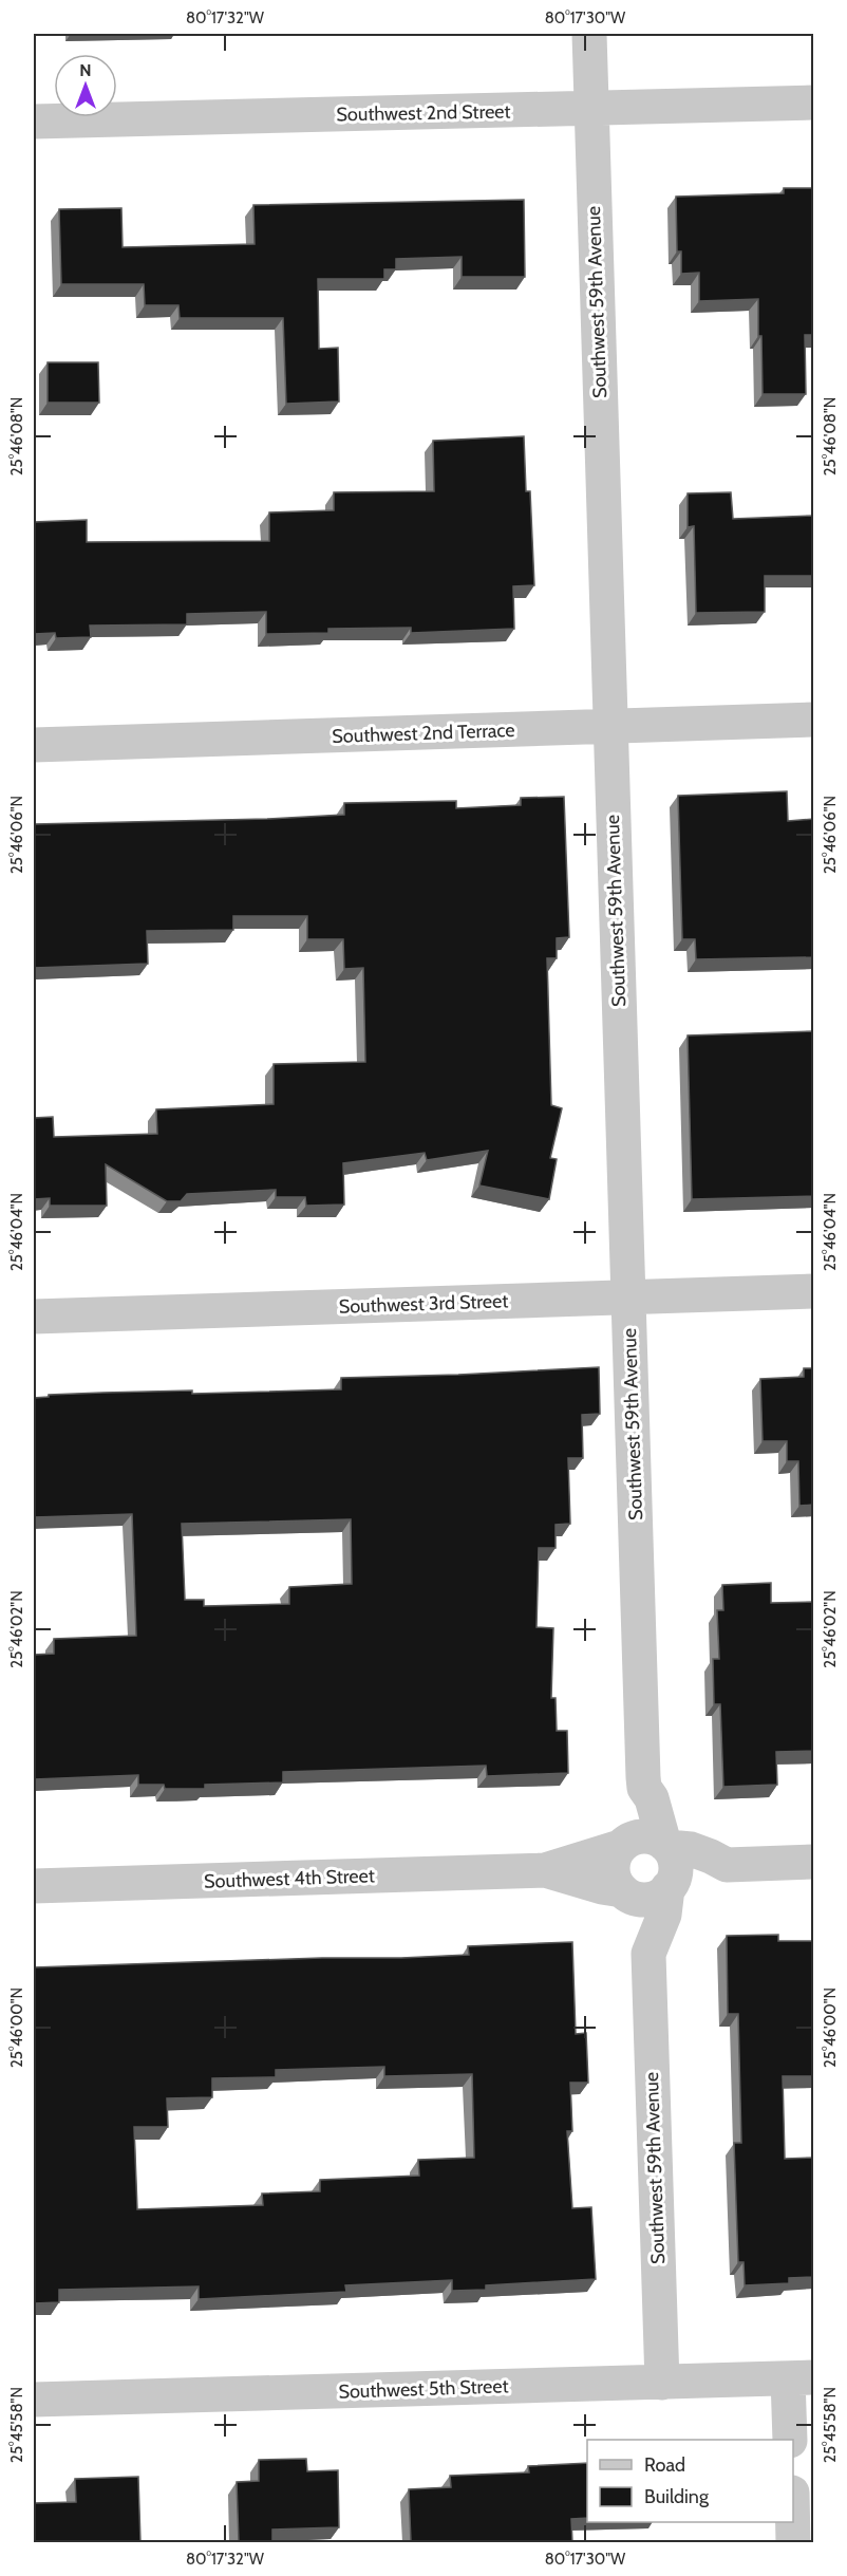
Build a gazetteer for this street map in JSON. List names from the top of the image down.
{
  "streets": {
    "street": [
      "Southwest 2nd Street",
      "Southwest 59th Avenue",
      "Southwest 2nd Terrace",
      "Southwest 3rd Street",
      "Southwest 4th Street",
      "Southwest 5th Street"
    ]
  },
  "crossings": [
    ["Southwest 2nd Street", "Southwest 59th Avenue"],
    ["Southwest 59th Avenue", "Southwest 2nd Terrace"],
    ["Southwest 59th Avenue", "Southwest 3rd Street"],
    ["Southwest 59th Avenue", "Southwest 4th Street"],
    ["Southwest 59th Avenue", "Southwest 5th Street"]
  ],
  "legend": ["Road", "Building"],
  "north": "top",
  "coordinates": [
    "80°17'32\"W",
    "80°17'30\"W",
    "25°46'08\"N",
    "25°46'06\"N",
    "25°46'04\"N",
    "25°46'02\"N",
    "25°46'00\"N",
    "25°45'58\"N"
  ]
}
